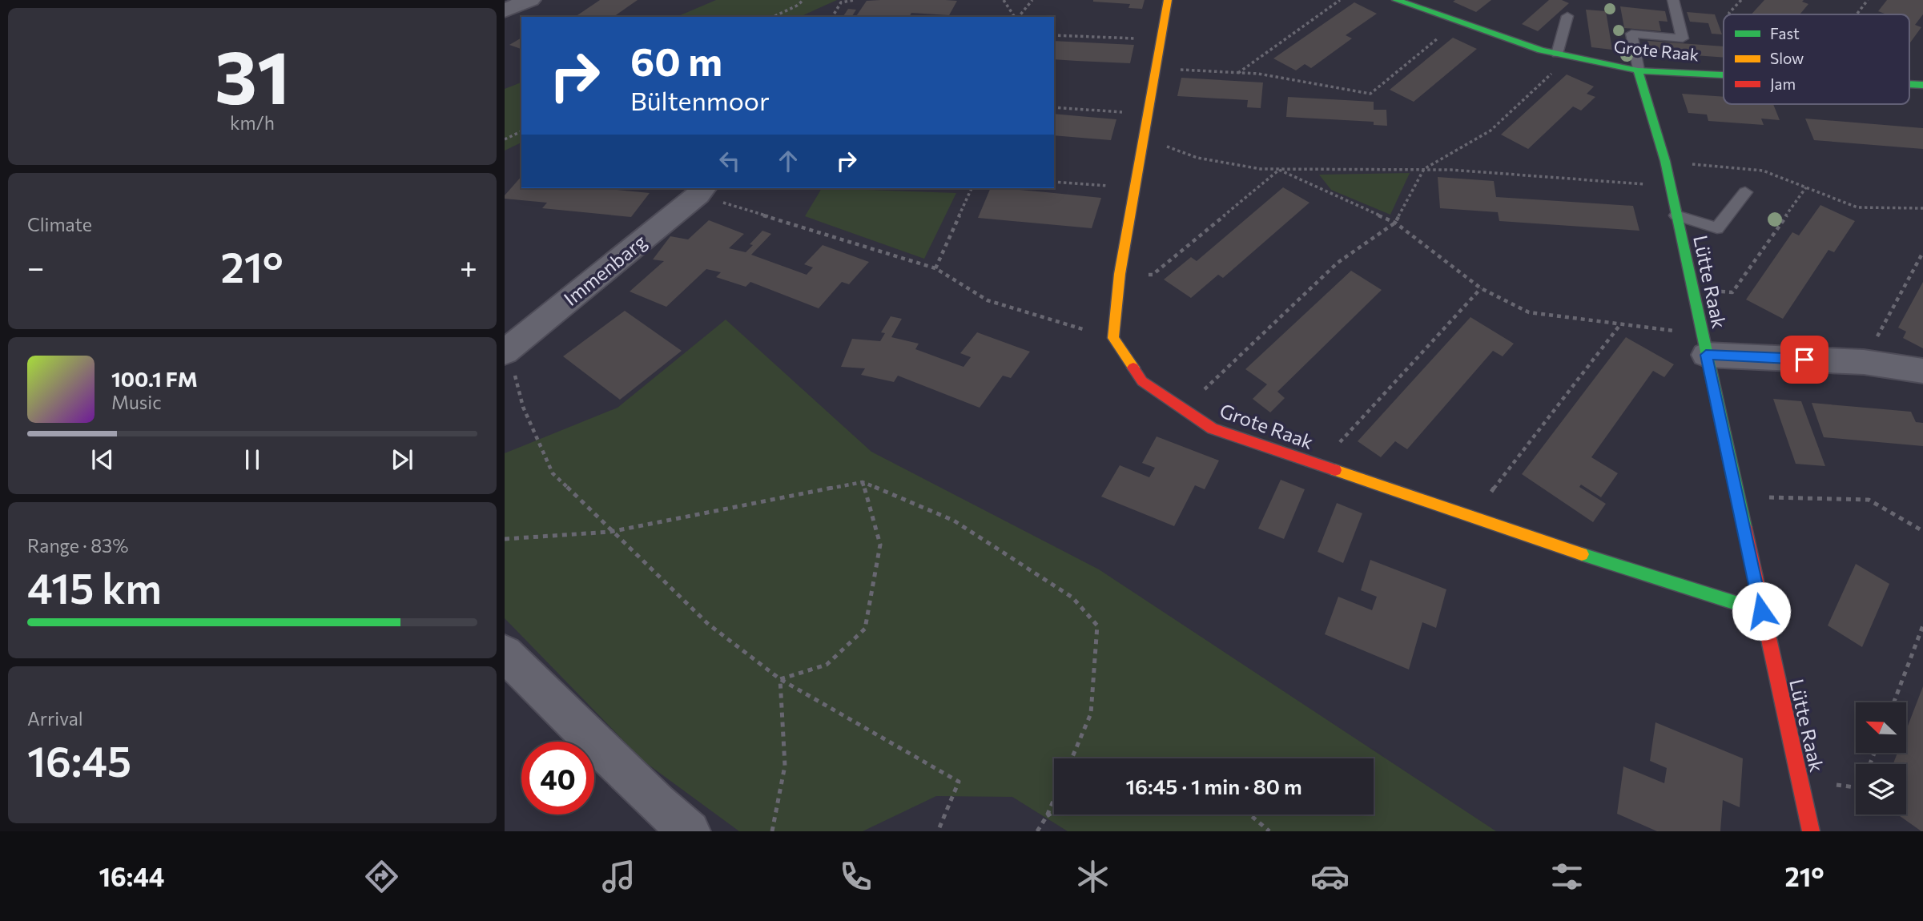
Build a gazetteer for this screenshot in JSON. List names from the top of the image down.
{
  "streets": {
    "street": ["Grote Raak", "Immenbarg", "Lütte Raak"]
  },
  "crossings": [
    ["Grote Raak", "Lütte Raak"]
  ],
  "legend": ["Fast", "Slow", "Jam"],
  "north": "top left",
  "page": {
    "tile": [
      ["31", "km/h"],
      "Climate",
      ["Range · 83%", "415 km"],
      ["Arrival", "16:45"]
    ],
    "turn": ["60 m", "Bültenmoor"],
    "heat": ["−", "21°", "+"],
    "song": ["100.1 FM", "Music"],
    "limit": "40",
    "trip": "16:45 · 1 min · 80 m",
    "tabs": ["16:44", "21°"]
  }
}
